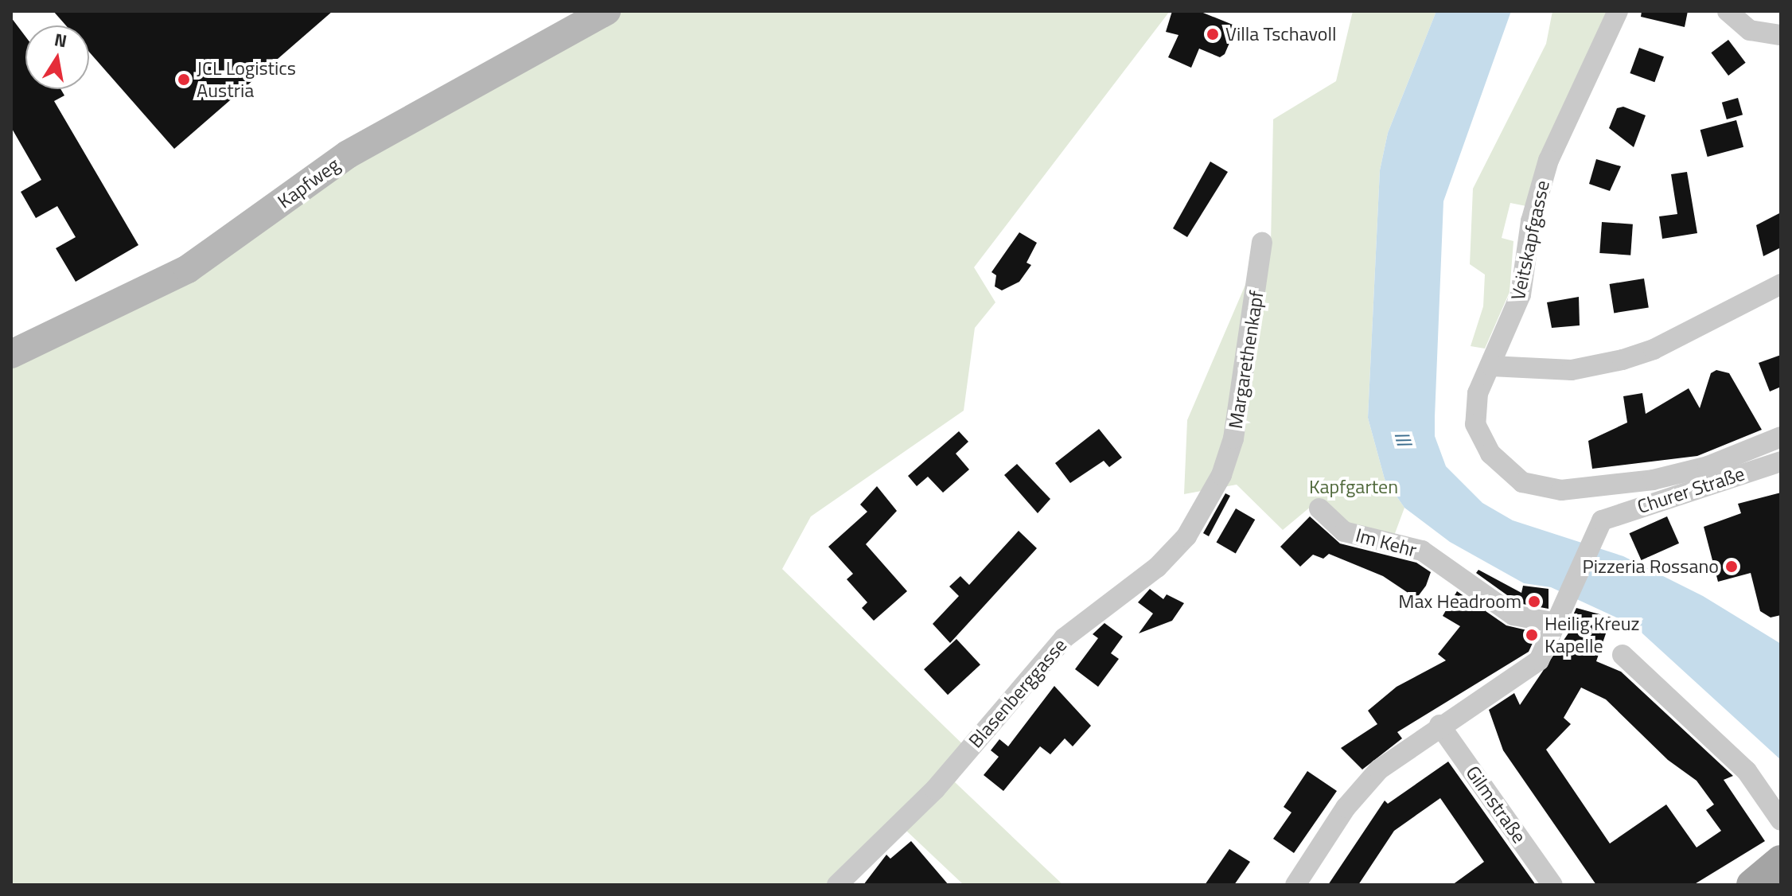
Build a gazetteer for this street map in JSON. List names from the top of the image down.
{
  "streets": {
    "street": [
      "Kapfweg",
      "Veitskapfgasse",
      "Margarethenkapf",
      "Churer Straße",
      "Im Kehr",
      "Blasenberggasse",
      "Gilmstraße"
    ]
  },
  "crossings": [
    ["Margarethenkapf", "Blasenberggasse"],
    ["Churer Straße", "Im Kehr"]
  ],
  "water": ["Ill"],
  "parks": ["Kapfgarten"],
  "places": [
    "Villa Tschavoll",
    "JCL Logistics Austria",
    "Pizzeria Rossano",
    "Max Headroom",
    "Heilig Kreuz Kapelle"
  ],
  "north": "top"
}
